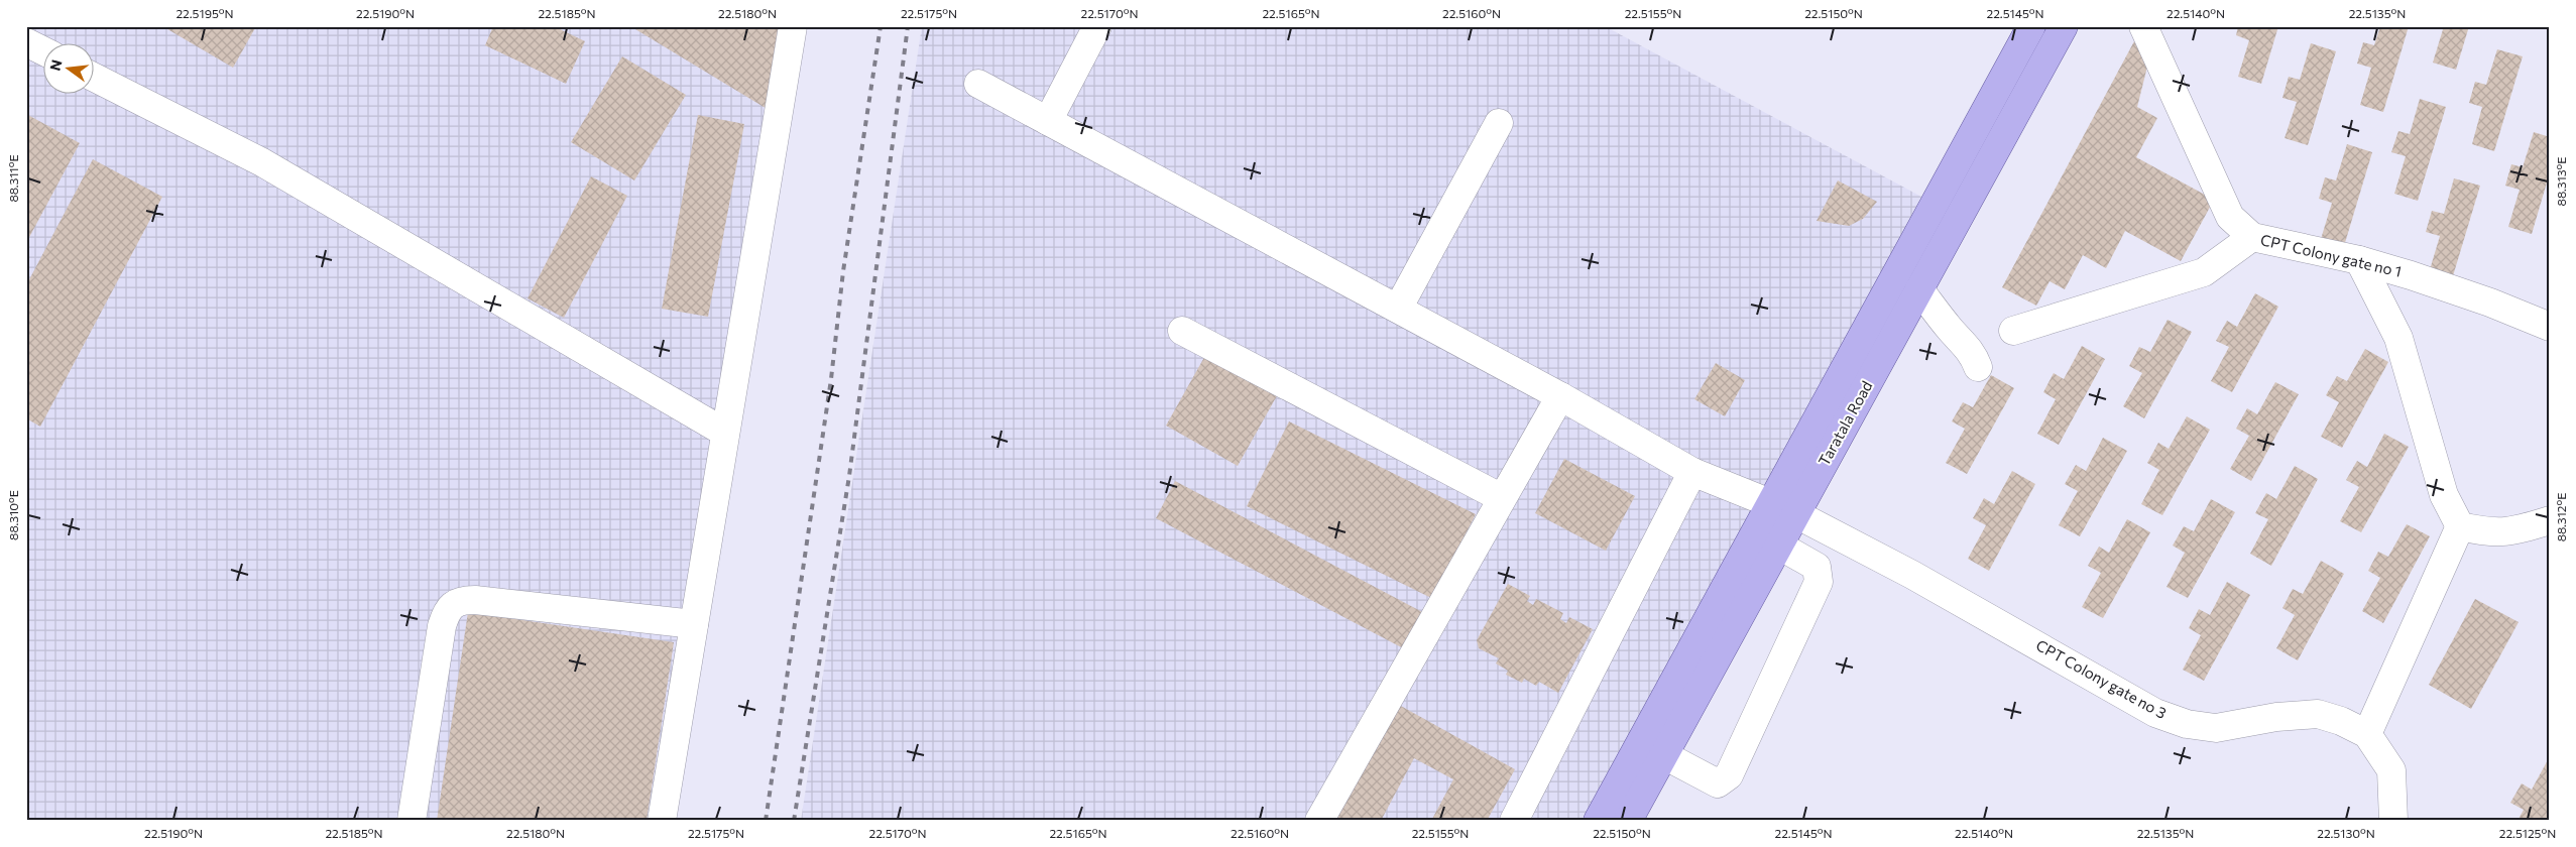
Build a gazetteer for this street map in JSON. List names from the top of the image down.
{
  "streets": {
    "main road": ["Taratala Road"],
    "street": ["CPT Colony gate no 1", "CPT Colony gate no 3"]
  },
  "crossings": [
    ["Taratala Road", "CPT Colony gate no 3"]
  ],
  "north": "left",
  "coordinates": [
    "22.5195°N",
    "22.5190°N",
    "22.5185°N",
    "22.5180°N",
    "22.5175°N",
    "22.5170°N",
    "22.5165°N",
    "22.5160°N",
    "22.5155°N",
    "22.5150°N",
    "22.5145°N",
    "22.5140°N",
    "22.5135°N",
    "88.311°E",
    "88.313°E",
    "88.310°E",
    "88.312°E",
    "22.5130°N",
    "22.5125°N"
  ]
}
